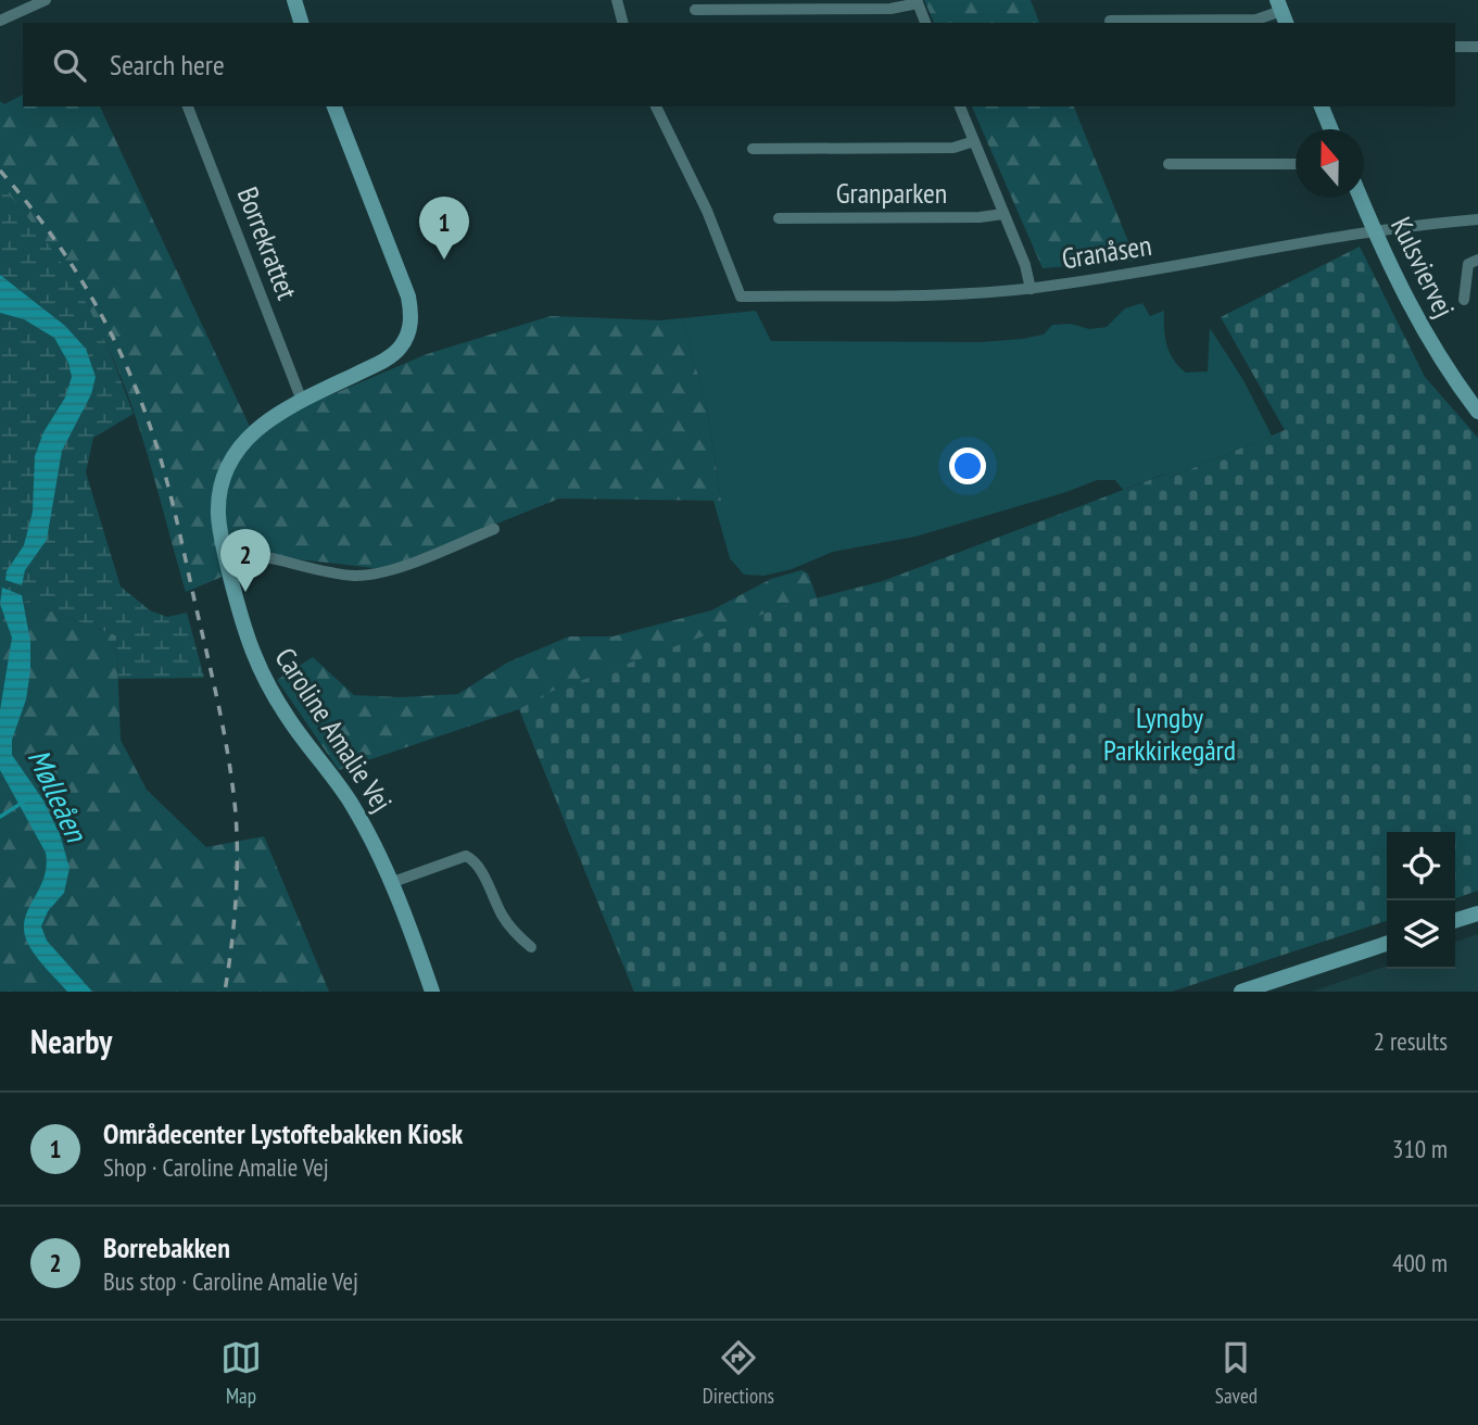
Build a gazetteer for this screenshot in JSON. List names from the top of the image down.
{
  "streets": {
    "street": [
      "Granparken",
      "Borrekrattet",
      "Granåsen",
      "Kulsviervej",
      "Caroline Amalie Vej"
    ]
  },
  "crossings": [
    ["Granparken", "Granåsen"],
    ["Borrekrattet", "Caroline Amalie Vej"],
    ["Granåsen", "Kulsviervej"]
  ],
  "water": ["Mølleåen"],
  "parks": ["Lyngby Parkkirkegård"],
  "north": "top",
  "page": {
    "search": "Search here",
    "pins": ["1", "2"],
    "heading": ["Nearby", "2 results"],
    "list": [
      {
        "mark": "1",
        "name": "Områdecenter Lystoftebakken Kiosk",
        "note": "Shop · Caroline Amalie Vej",
        "value": "310 m"
      },
      {
        "mark": "2",
        "name": "Borrebakken",
        "note": "Bus stop · Caroline Amalie Vej",
        "value": "400 m"
      }
    ],
    "nav": ["Map", "Directions", "Saved"]
  }
}
